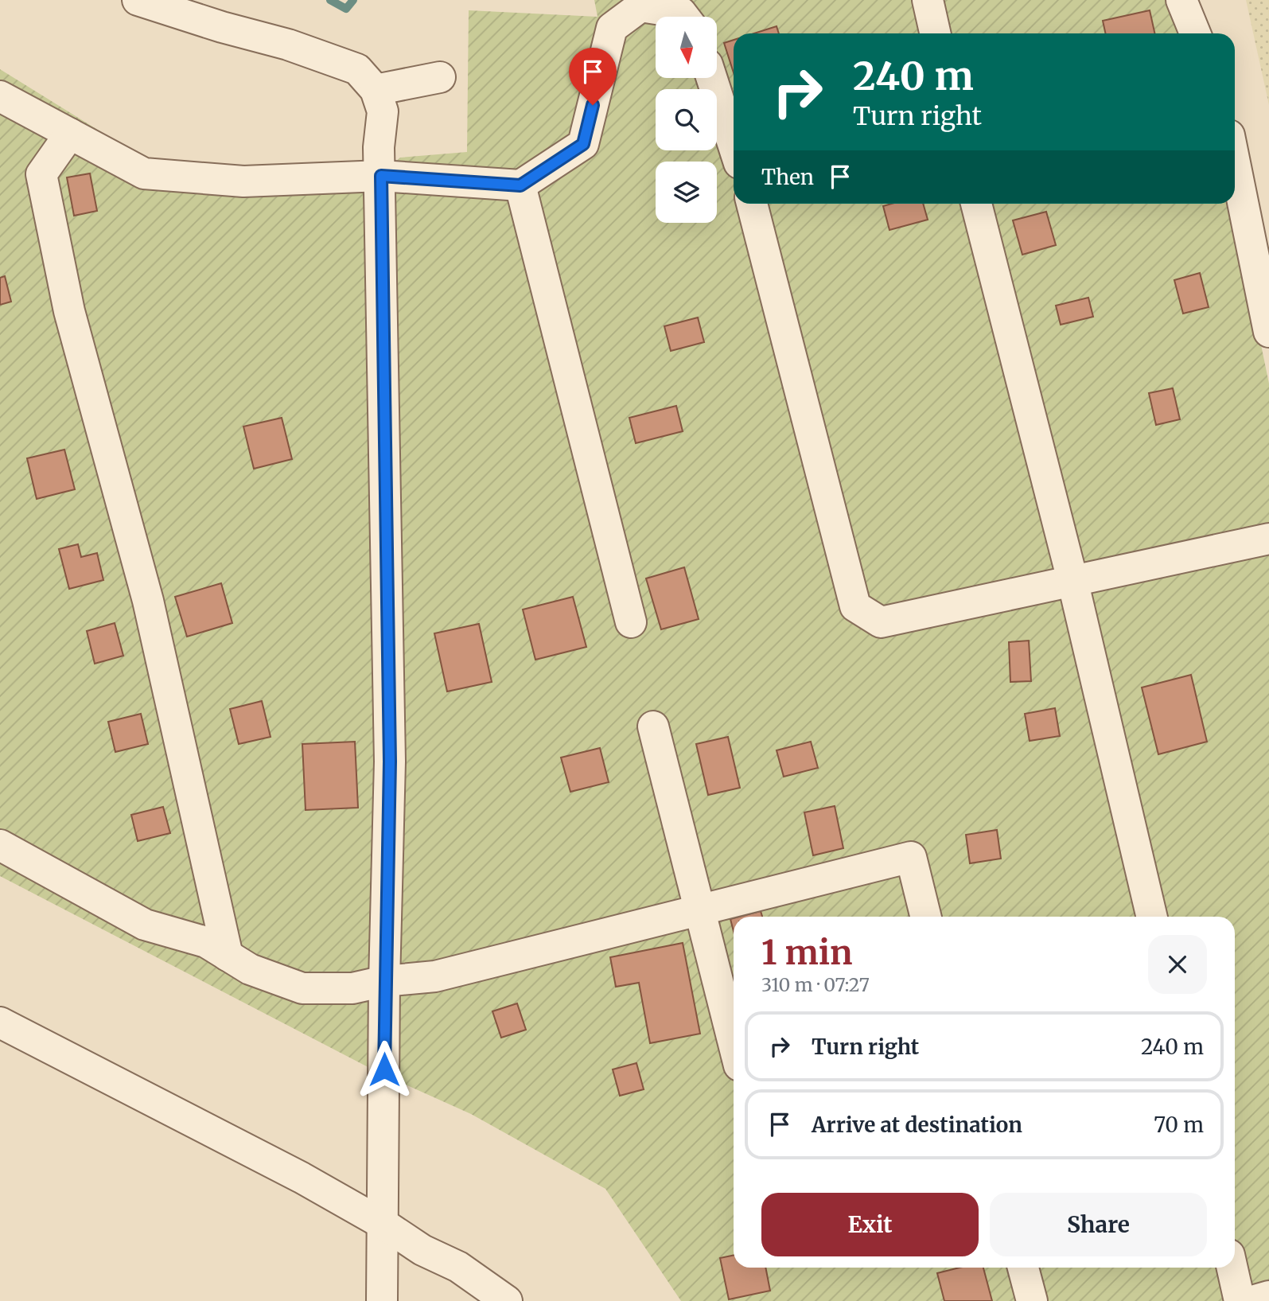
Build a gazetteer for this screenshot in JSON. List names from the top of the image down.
{
  "north": "bottom",
  "page": {
    "turn": ["240 m", "Turn right"],
    "then": "Then",
    "heading": ["1 min", "310 m · 07:27"],
    "list": [
      {
        "name": "Turn right",
        "value": "240 m"
      },
      {
        "name": "Arrive at destination",
        "value": "70 m"
      }
    ],
    "buttons": ["Exit", "Share"]
  }
}
